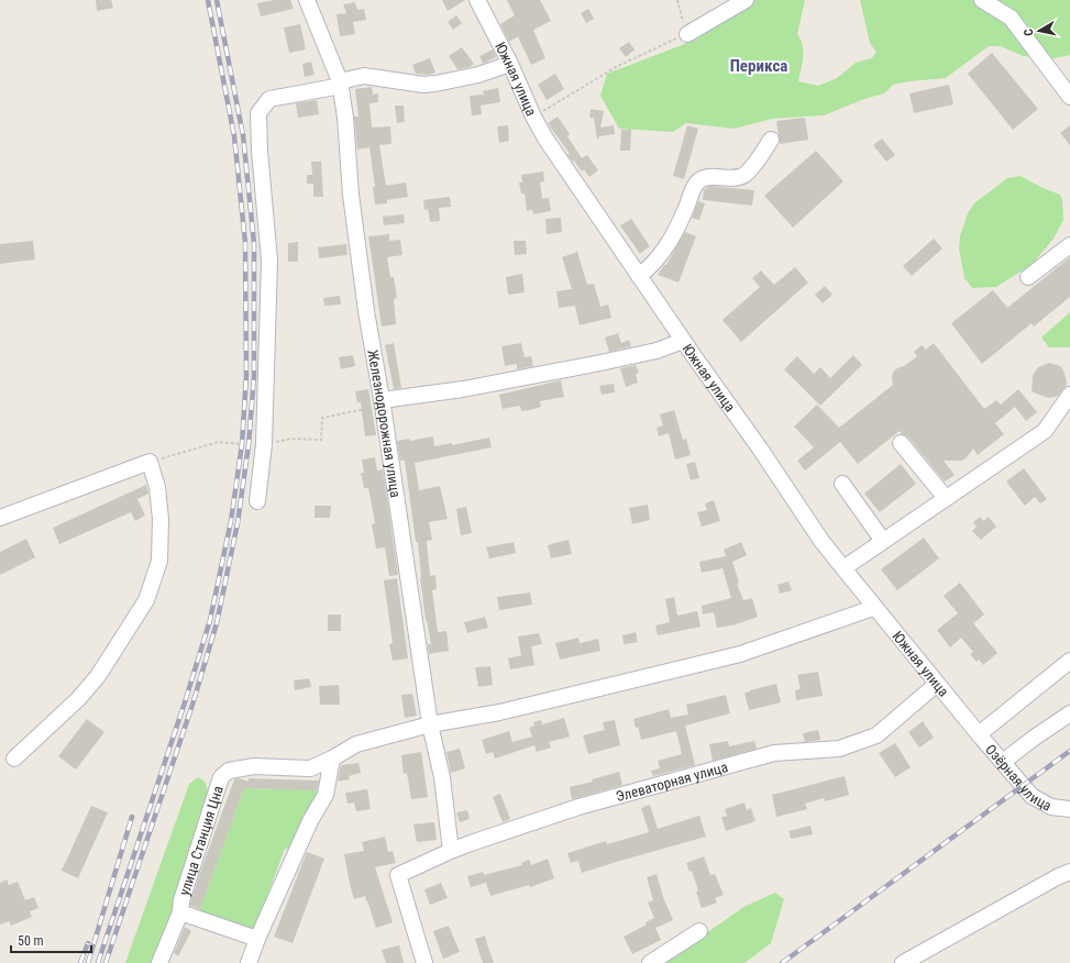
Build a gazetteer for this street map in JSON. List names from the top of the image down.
{
  "streets": {
    "street": [
      "Южная улица",
      "Железнодорожная улица",
      "Озёрная улица",
      "Элеваторная улица",
      "улица Станция Цна"
    ]
  },
  "crossings": [
    ["Южная улица", "Озёрная улица"],
    ["Южная улица", "Элеваторная улица"],
    ["Железнодорожная улица", "Элеваторная улица"]
  ],
  "districts": ["Перикса"],
  "scale_bar": "50 m",
  "north": "left"
}
